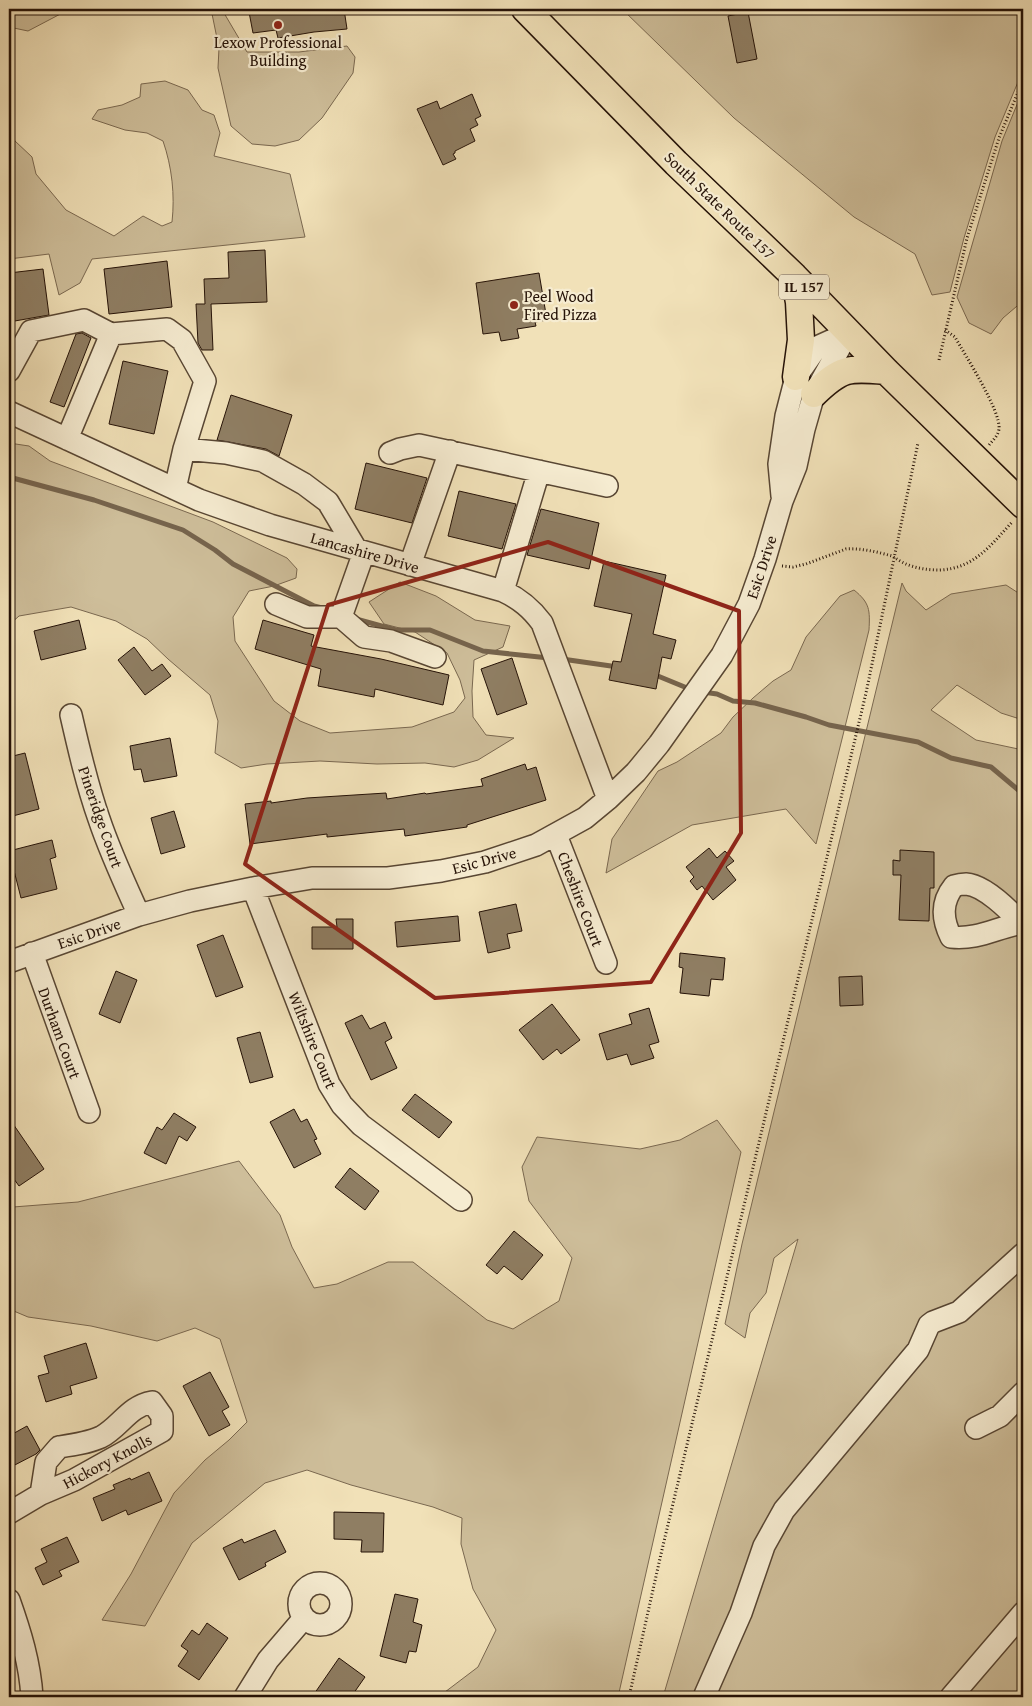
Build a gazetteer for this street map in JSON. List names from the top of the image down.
{
  "streets": {
    "main road": ["South State Route 157", "IL 157"],
    "street": [
      "Lancashire Drive",
      "Esic Drive",
      "Pineridge Court",
      "Cheshire Court",
      "Durham Court",
      "Wiltshire Court",
      "Hickory Knolls"
    ]
  },
  "crossings": [
    ["South State Route 157", "Esic Drive"],
    ["Lancashire Drive", "Esic Drive"],
    ["Esic Drive", "Pineridge Court"],
    ["Esic Drive", "Cheshire Court"],
    ["Esic Drive", "Durham Court"],
    ["Esic Drive", "Wiltshire Court"]
  ],
  "places": ["Lexow Professional Building", "Peel Wood Fired Pizza"]
}
